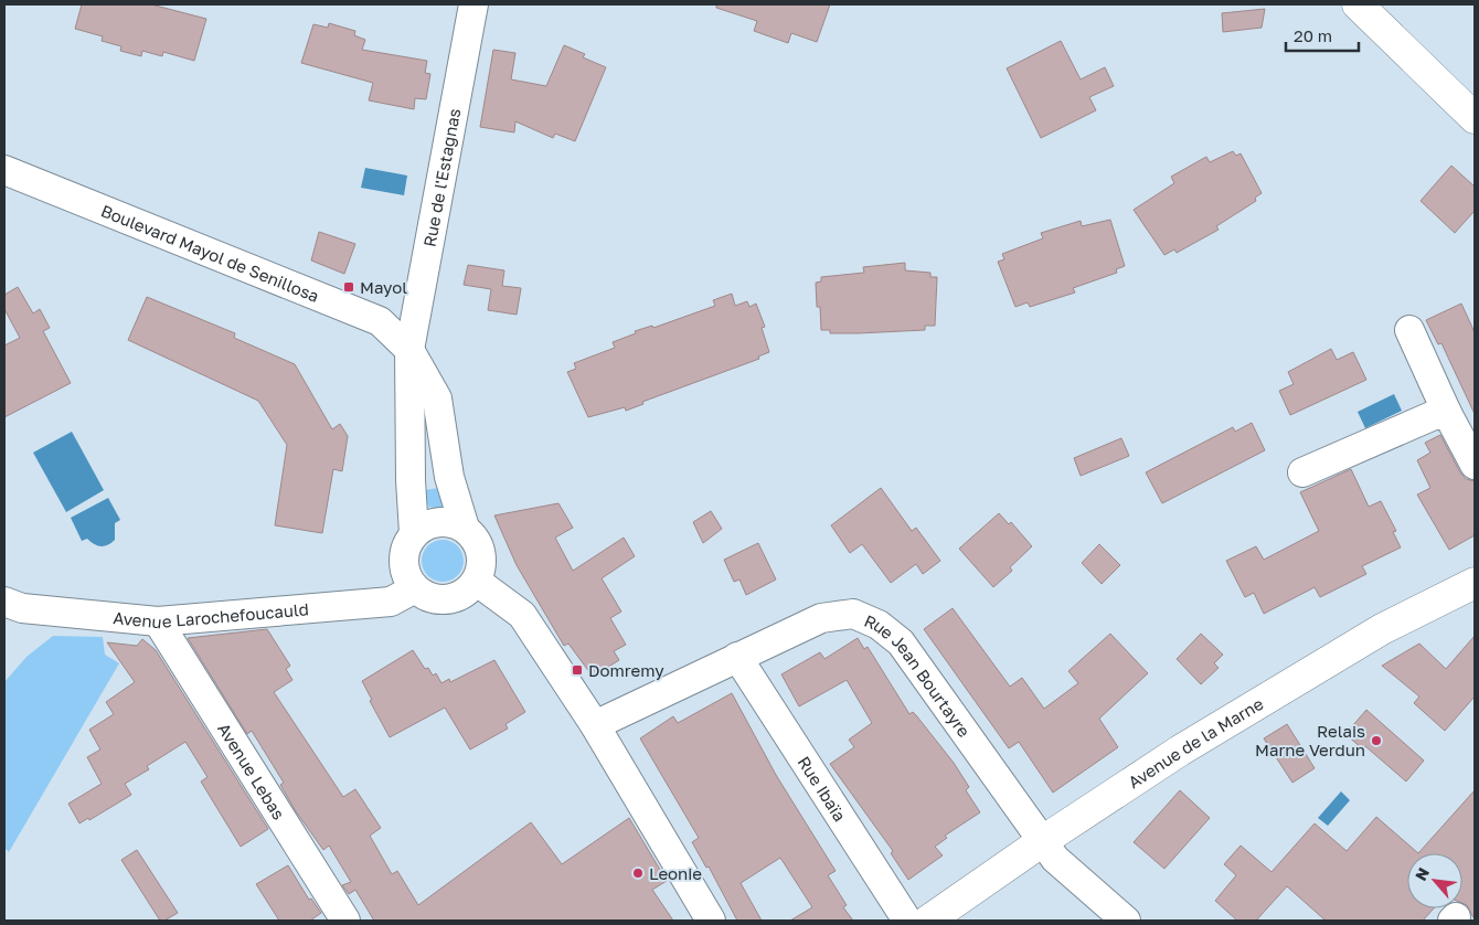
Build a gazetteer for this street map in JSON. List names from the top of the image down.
{
  "streets": {
    "main road": ["Avenue de la Marne"],
    "street": [
      "Rue de l'Estagnas",
      "Boulevard Mayol de Senillosa",
      "Avenue Larochefoucauld",
      "Rue Jean Bourtayre",
      "Avenue Lebas",
      "Rue Ibaïa"
    ]
  },
  "crossings": [
    ["Rue de l'Estagnas", "Boulevard Mayol de Senillosa"],
    ["Boulevard Mayol de Senillosa", "Avenue Larochefoucauld"],
    ["Avenue Larochefoucauld", "Avenue Lebas"],
    ["Rue Jean Bourtayre", "Avenue de la Marne"],
    ["Rue Jean Bourtayre", "Rue Ibaïa"]
  ],
  "places": {
    "transit": ["Mayol", "Domremy"],
    "other": ["Relais Marne Verdun", "Leonie"]
  },
  "scale_bar": "20 m",
  "north": "top left"
}
